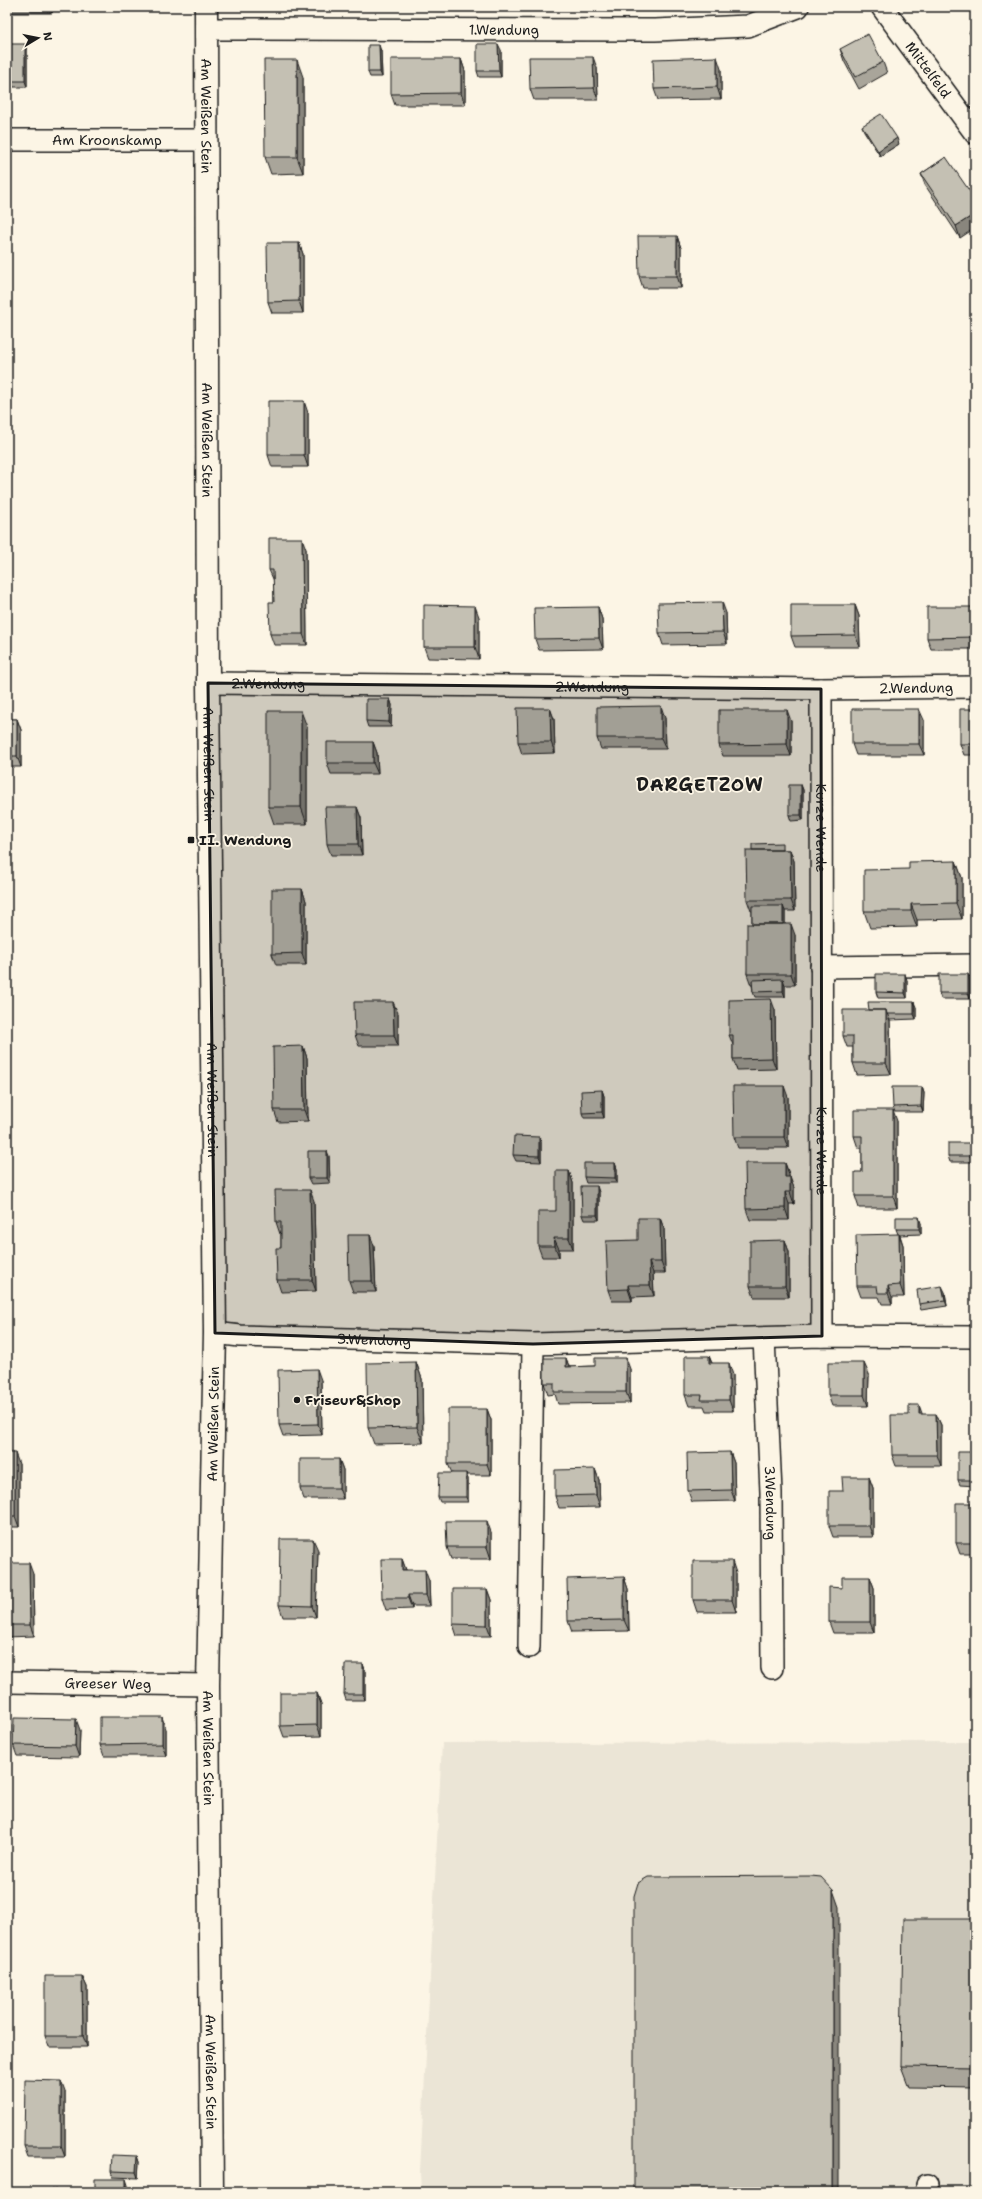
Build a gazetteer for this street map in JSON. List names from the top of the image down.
{
  "streets": {
    "street": [
      "1.Wendung",
      "Mittelfeld",
      "Am Weißen Stein",
      "Am Kroonskamp",
      "2.Wendung",
      "Kurze Wende",
      "3.Wendung",
      "Greeser Weg"
    ]
  },
  "crossings": [
    ["1.Wendung", "Am Weißen Stein"],
    ["Am Weißen Stein", "Am Kroonskamp"],
    ["Am Weißen Stein", "2.Wendung"],
    ["Am Weißen Stein", "3.Wendung"],
    ["Am Weißen Stein", "Greeser Weg"],
    ["2.Wendung", "Kurze Wende"],
    ["Kurze Wende", "3.Wendung"]
  ],
  "districts": ["DARGETZOW"],
  "places": {
    "transit": ["II. Wendung"],
    "other": ["Friseur&Shop"]
  },
  "north": "right"
}
